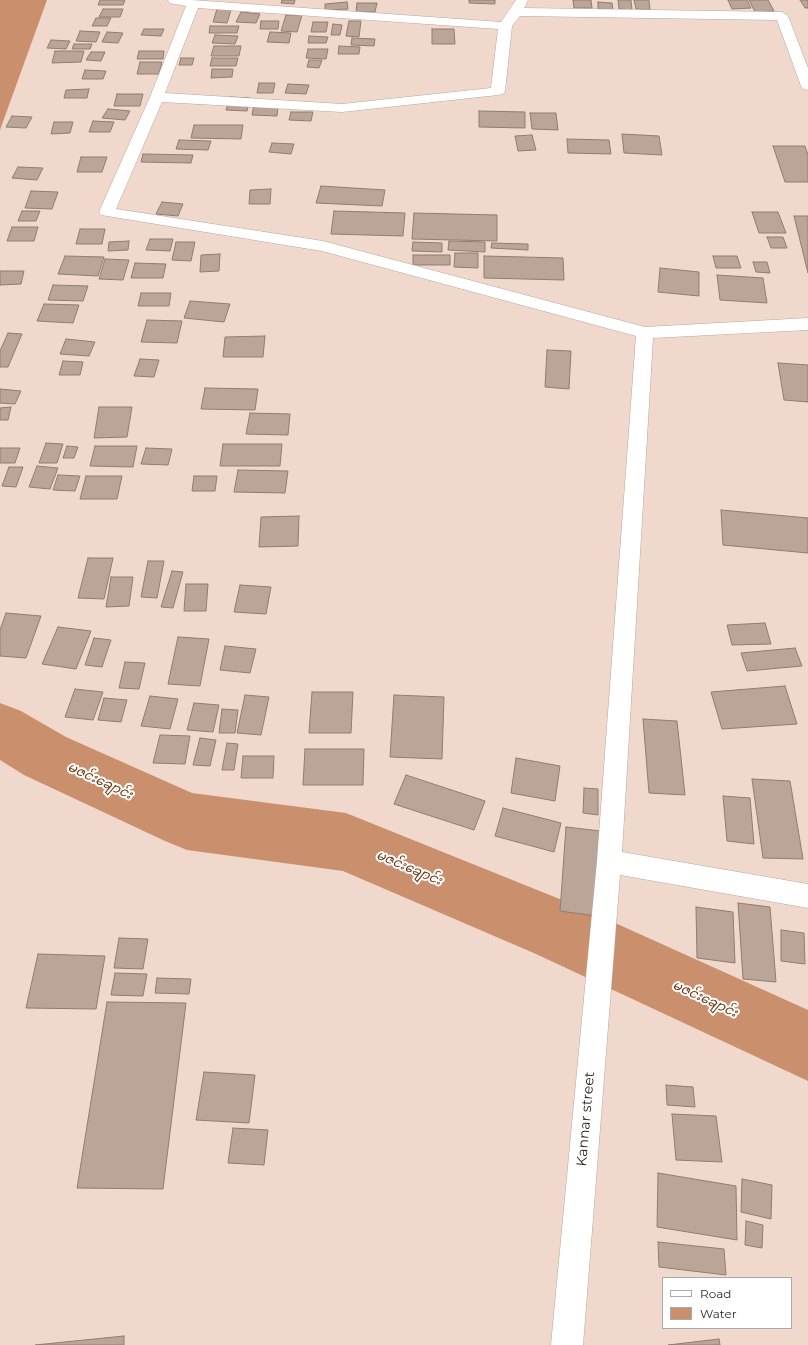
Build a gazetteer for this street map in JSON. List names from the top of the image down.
{
  "streets": {
    "street": ["Kannar street"]
  },
  "water": ["မဇင်းချောင်း"],
  "legend": ["Road", "Water"]
}
